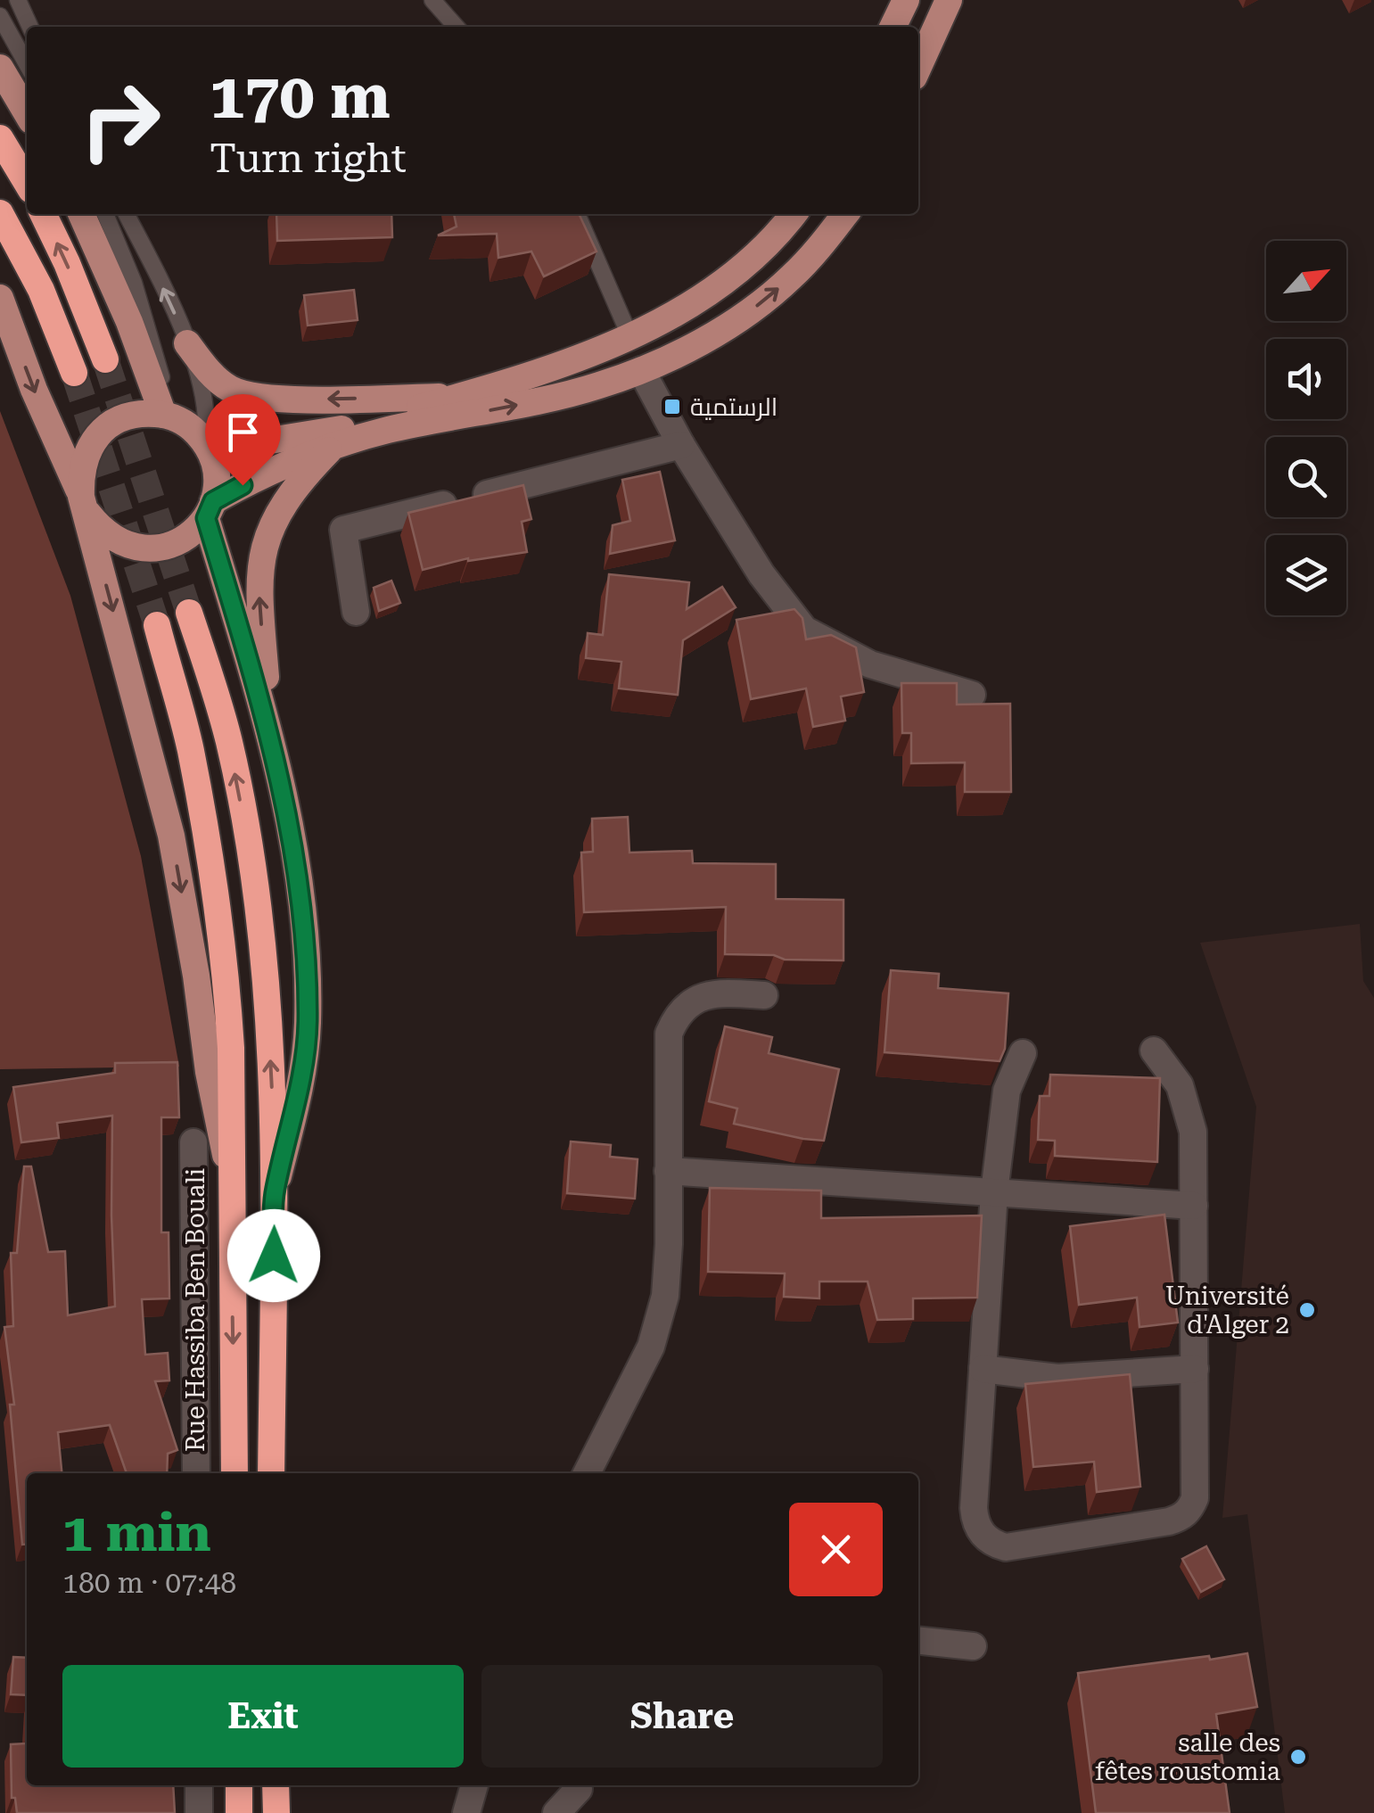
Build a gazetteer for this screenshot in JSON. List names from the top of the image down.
{
  "streets": {
    "street": ["Rue Hassiba Ben Bouali"]
  },
  "places": {
    "transit": ["الرستمية"],
    "other": ["Université d'Alger 2", "salle des fêtes roustomia"]
  },
  "north": "top right",
  "page": {
    "turn": ["170 m", "Turn right"],
    "heading": ["1 min", "180 m · 07:48"],
    "buttons": ["Exit", "Share"]
  }
}
